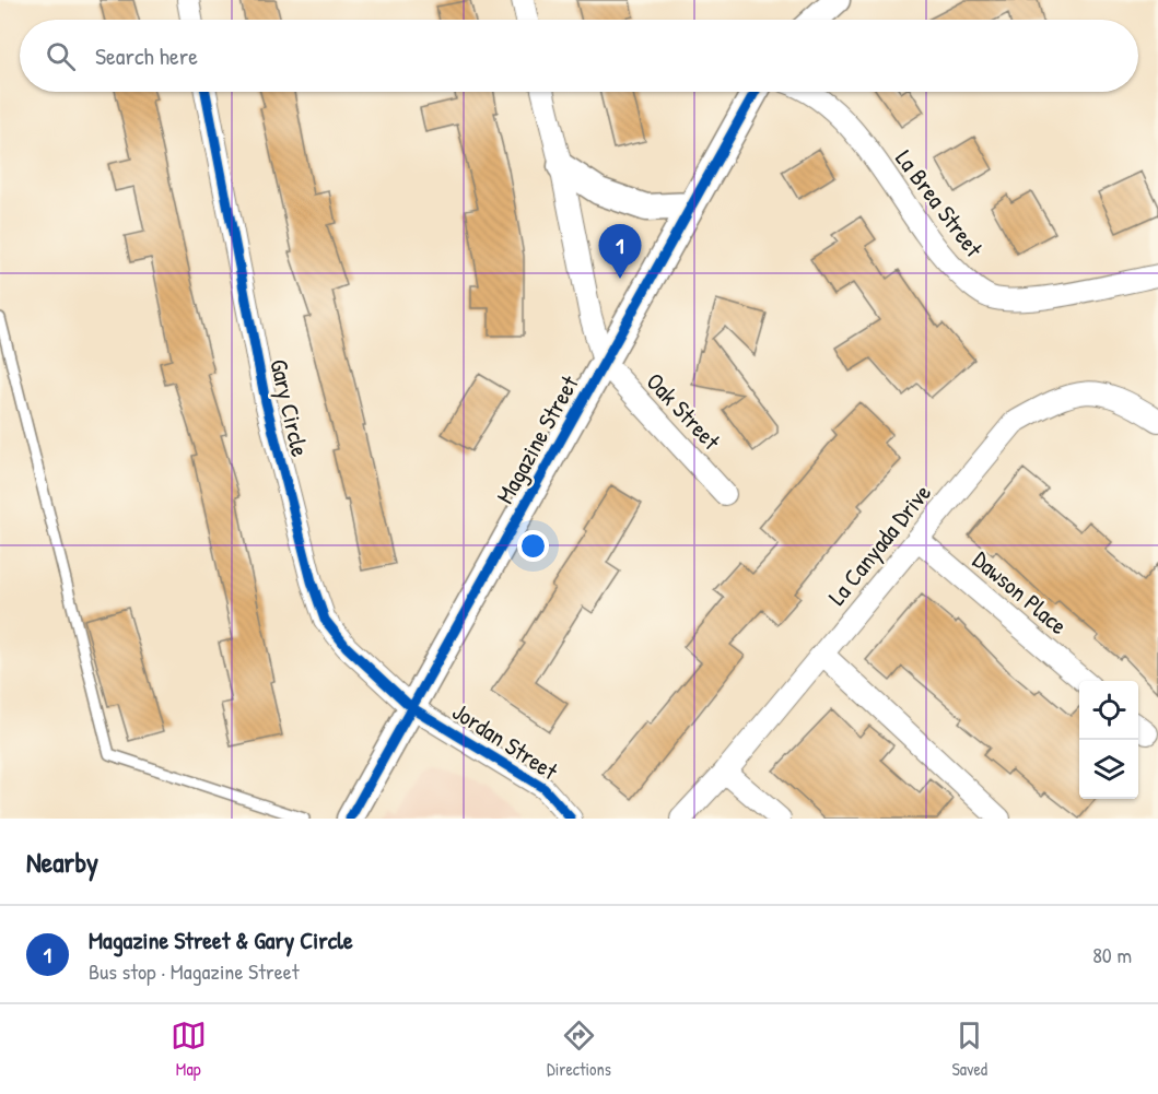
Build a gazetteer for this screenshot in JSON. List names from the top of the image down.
{
  "streets": {
    "street": [
      "La Brea Street",
      "Gary Circle",
      "Oak Street",
      "Magazine Street",
      "La Canyada Drive",
      "Dawson Place",
      "Jordan Street"
    ]
  },
  "crossings": [
    ["Gary Circle", "Magazine Street"],
    ["Gary Circle", "Jordan Street"],
    ["Oak Street", "Magazine Street"],
    ["Magazine Street", "Jordan Street"],
    ["La Canyada Drive", "Dawson Place"]
  ],
  "page": {
    "search": "Search here",
    "pins": "1",
    "heading": "Nearby",
    "list": [
      {
        "mark": "1",
        "name": "Magazine Street & Gary Circle",
        "note": "Bus stop · Magazine Street",
        "value": "80 m"
      }
    ],
    "nav": ["Map", "Directions", "Saved"]
  }
}
